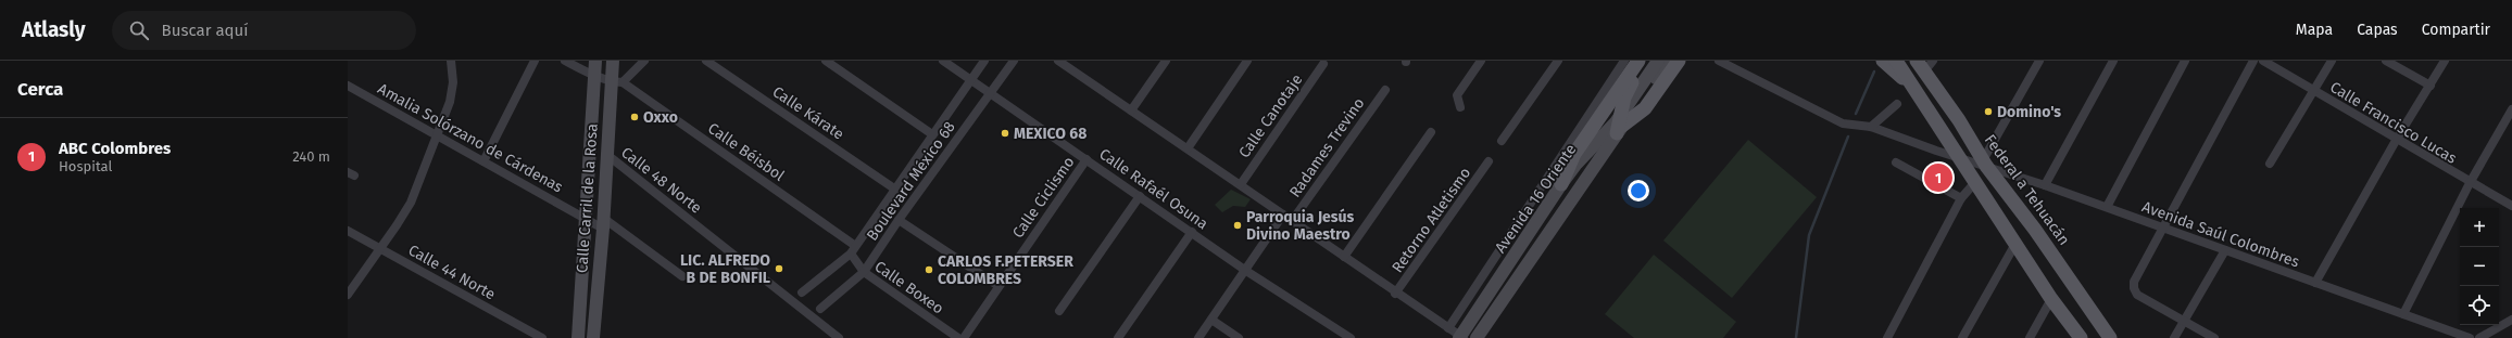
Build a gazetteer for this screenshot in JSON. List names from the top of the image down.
{
  "streets": {
    "main road": ["Federal a Tehuacán", "Calle Carril de la Rosa", "Avenida 16 Oriente"],
    "street": [
      "Calle Kárate",
      "Calle Canotaje",
      "Calle Francisco Lucas",
      "Amalia Solórzano de Cárdenas",
      "Radames Trevino",
      "Calle Béisbol",
      "Calle 48 Norte",
      "Boulevard México 68",
      "Calle Rafaél Osuna",
      "Calle Ciclismo",
      "Retorno Atletismo",
      "Avenida Saúl Colombres",
      "Calle 44 Norte",
      "Calle Boxeo"
    ]
  },
  "crossings": [
    ["Calle Kárate", "Boulevard México 68"],
    ["Amalia Solórzano de Cárdenas", "Calle Carril de la Rosa"],
    ["Calle Béisbol", "Boulevard México 68"],
    ["Calle Béisbol", "Calle Carril de la Rosa"],
    ["Calle Béisbol", "Calle Boxeo"],
    ["Calle 48 Norte", "Calle Carril de la Rosa"],
    ["Boulevard México 68", "Calle Rafaél Osuna"],
    ["Boulevard México 68", "Calle Boxeo"],
    ["Calle Rafaél Osuna", "Calle Ciclismo"],
    ["Federal a Tehuacán", "Avenida Saúl Colombres"]
  ],
  "places": [
    "Domino's",
    "Oxxo",
    "MEXICO 68",
    "Parroquia Jesús Divino Maestro",
    "LIC. ALFREDO B DE BONFIL",
    "CARLOS F.PETERSER COLOMBRES"
  ],
  "page": {
    "header": "Atlasly",
    "search": "Buscar aquí",
    "nav": ["Mapa", "Capas", "Compartir"],
    "heading": "Cerca",
    "list": [
      {
        "mark": "1",
        "name": "ABC Colombres",
        "note": "Hospital",
        "value": "240 m"
      }
    ],
    "pins": "1",
    "map_buttons": ["+", "−"]
  }
}
